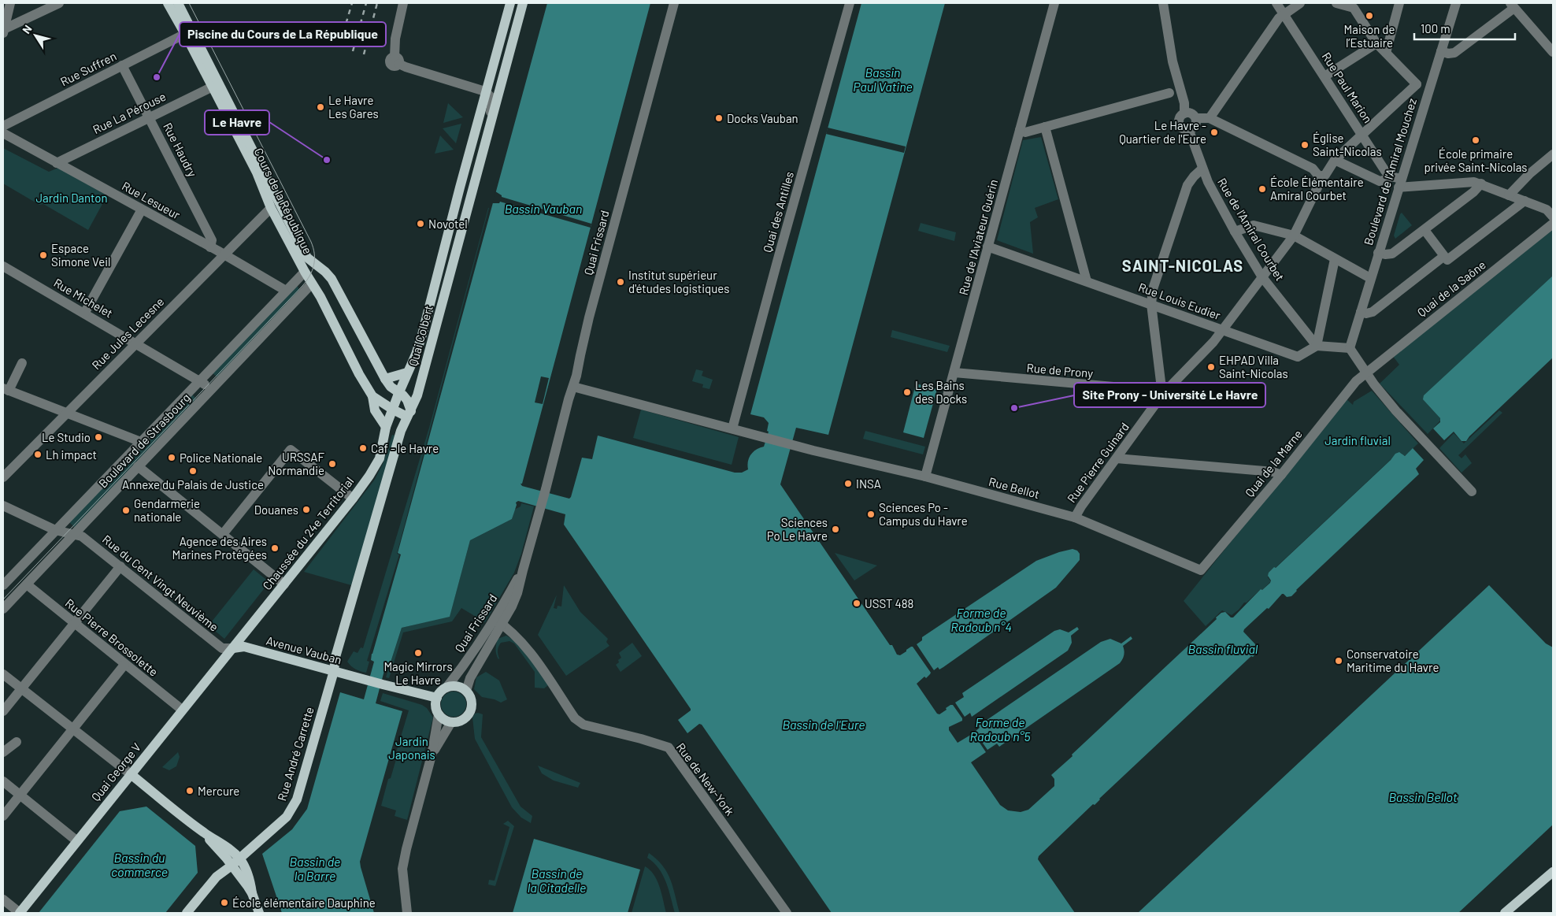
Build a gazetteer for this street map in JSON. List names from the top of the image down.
{
  "streets": {
    "main road": [
      "Cours de la République",
      "Quai Colbert",
      "Chaussée du 24e Territorial",
      "Avenue Vauban",
      "Rue André Carrette",
      "Quai George V"
    ],
    "street": [
      "Rue Suffren",
      "Rue Paul Marion",
      "Rue La Pérouse",
      "Rue Haudry",
      "Boulevard de l'Amiral Mouchez",
      "Rue Lesueur",
      "Quai des Antilles",
      "Rue de l'Amiral Courbet",
      "Rue de l'Aviateur Guérin",
      "Quai Frissard",
      "Quai de la Saône",
      "Rue Michelet",
      "Rue Louis Eudier",
      "Rue Jules Lecesne",
      "Rue de Prony",
      "Boulevard de Strasbourg",
      "Rue Pierre Guinard",
      "Quai de la Marne",
      "Rue Bellot",
      "Rue du Cent Vingt Neuvième",
      "Rue Pierre Brossolette",
      "Rue de New-York"
    ]
  },
  "crossings": [
    ["Rue Suffren", "Rue Haudry"],
    ["Rue Suffren", "Cours de la République"],
    ["Rue La Pérouse", "Rue Haudry"],
    ["Rue La Pérouse", "Rue Lesueur"],
    ["Rue La Pérouse", "Cours de la République"],
    ["Rue Haudry", "Rue Lesueur"],
    ["Rue Lesueur", "Rue Jules Lecesne"],
    ["Rue Lesueur", "Boulevard de Strasbourg"],
    ["Cours de la République", "Rue Jules Lecesne"],
    ["Cours de la République", "Boulevard de Strasbourg"],
    ["Quai des Antilles", "Rue Bellot"],
    ["Rue de l'Amiral Courbet", "Rue Louis Eudier"],
    ["Rue de l'Amiral Courbet", "Rue Pierre Guinard"],
    ["Rue de l'Aviateur Guérin", "Rue Louis Eudier"],
    ["Rue de l'Aviateur Guérin", "Rue de Prony"],
    ["Rue de l'Aviateur Guérin", "Rue Bellot"],
    ["Quai Frissard", "Rue Bellot"],
    ["Quai Frissard", "Avenue Vauban"],
    ["Quai Frissard", "Rue de New-York"],
    ["Quai de la Saône", "Quai de la Marne"],
    ["Rue Michelet", "Rue Jules Lecesne"],
    ["Rue Michelet", "Boulevard de Strasbourg"],
    ["Rue Louis Eudier", "Rue Pierre Guinard"],
    ["Quai Colbert", "Chaussée du 24e Territorial"],
    ["Quai Colbert", "Avenue Vauban"],
    ["Quai Colbert", "Rue André Carrette"],
    ["Rue de Prony", "Rue Pierre Guinard"],
    ["Boulevard de Strasbourg", "Rue du Cent Vingt Neuvième"],
    ["Boulevard de Strasbourg", "Rue Pierre Brossolette"],
    ["Rue Pierre Guinard", "Rue Bellot"],
    ["Quai de la Marne", "Rue Bellot"],
    ["Chaussée du 24e Territorial", "Rue du Cent Vingt Neuvième"],
    ["Chaussée du 24e Territorial", "Avenue Vauban"],
    ["Chaussée du 24e Territorial", "Quai George V"],
    ["Rue du Cent Vingt Neuvième", "Avenue Vauban"],
    ["Rue du Cent Vingt Neuvième", "Quai George V"],
    ["Rue Pierre Brossolette", "Quai George V"],
    ["Avenue Vauban", "Rue André Carrette"],
    ["Avenue Vauban", "Quai George V"]
  ],
  "districts": ["SAINT-NICOLAS"],
  "water": [
    "Bassin Paul Vatine",
    "Bassin Vauban",
    "Forme de Radoub n°4",
    "Bassin fluvial",
    "Forme de Radoub n°5",
    "Bassin de l'Eure",
    "Bassin Bellot",
    "Bassin du commerce",
    "Bassin de la Barre",
    "Bassin de la Citadelle"
  ],
  "parks": ["Jardin Danton", "Jardin fluvial", "Jardin Japonais"],
  "places": [
    "Maison de l’Estuaire",
    "Piscine du Cours de La République",
    "Le Havre Les Gares",
    "Docks Vauban",
    "Le Havre - Quartier de l'Eure",
    "École primaire privée Saint-Nicolas",
    "Église Saint-Nicolas",
    "Le Havre",
    "École Élémentaire Amiral Courbet",
    "Novotel",
    "Espace Simone Veil",
    "Institut supérieur d'études logistiques",
    "EHPAD Villa Saint-Nicolas",
    "Les Bains des Docks",
    "Site Prony - Université Le Havre",
    "Le Studio",
    "Caf - le Havre",
    "Lh impact",
    "Police Nationale",
    "URSSAF Normandie",
    "Annexe du Palais de Justice",
    "INSA",
    "Douanes",
    "Gendarmerie nationale",
    "Sciences Po - Campus du Havre",
    "Sciences Po Le Havre",
    "Agence des Aires Marines Protégées",
    "USST 488",
    "Magic Mirrors Le Havre",
    "Conservatoire Maritime du Havre",
    "Mercure",
    "École élémentaire Dauphine"
  ],
  "scale_bar": "100 m",
  "north": "top left"
}
